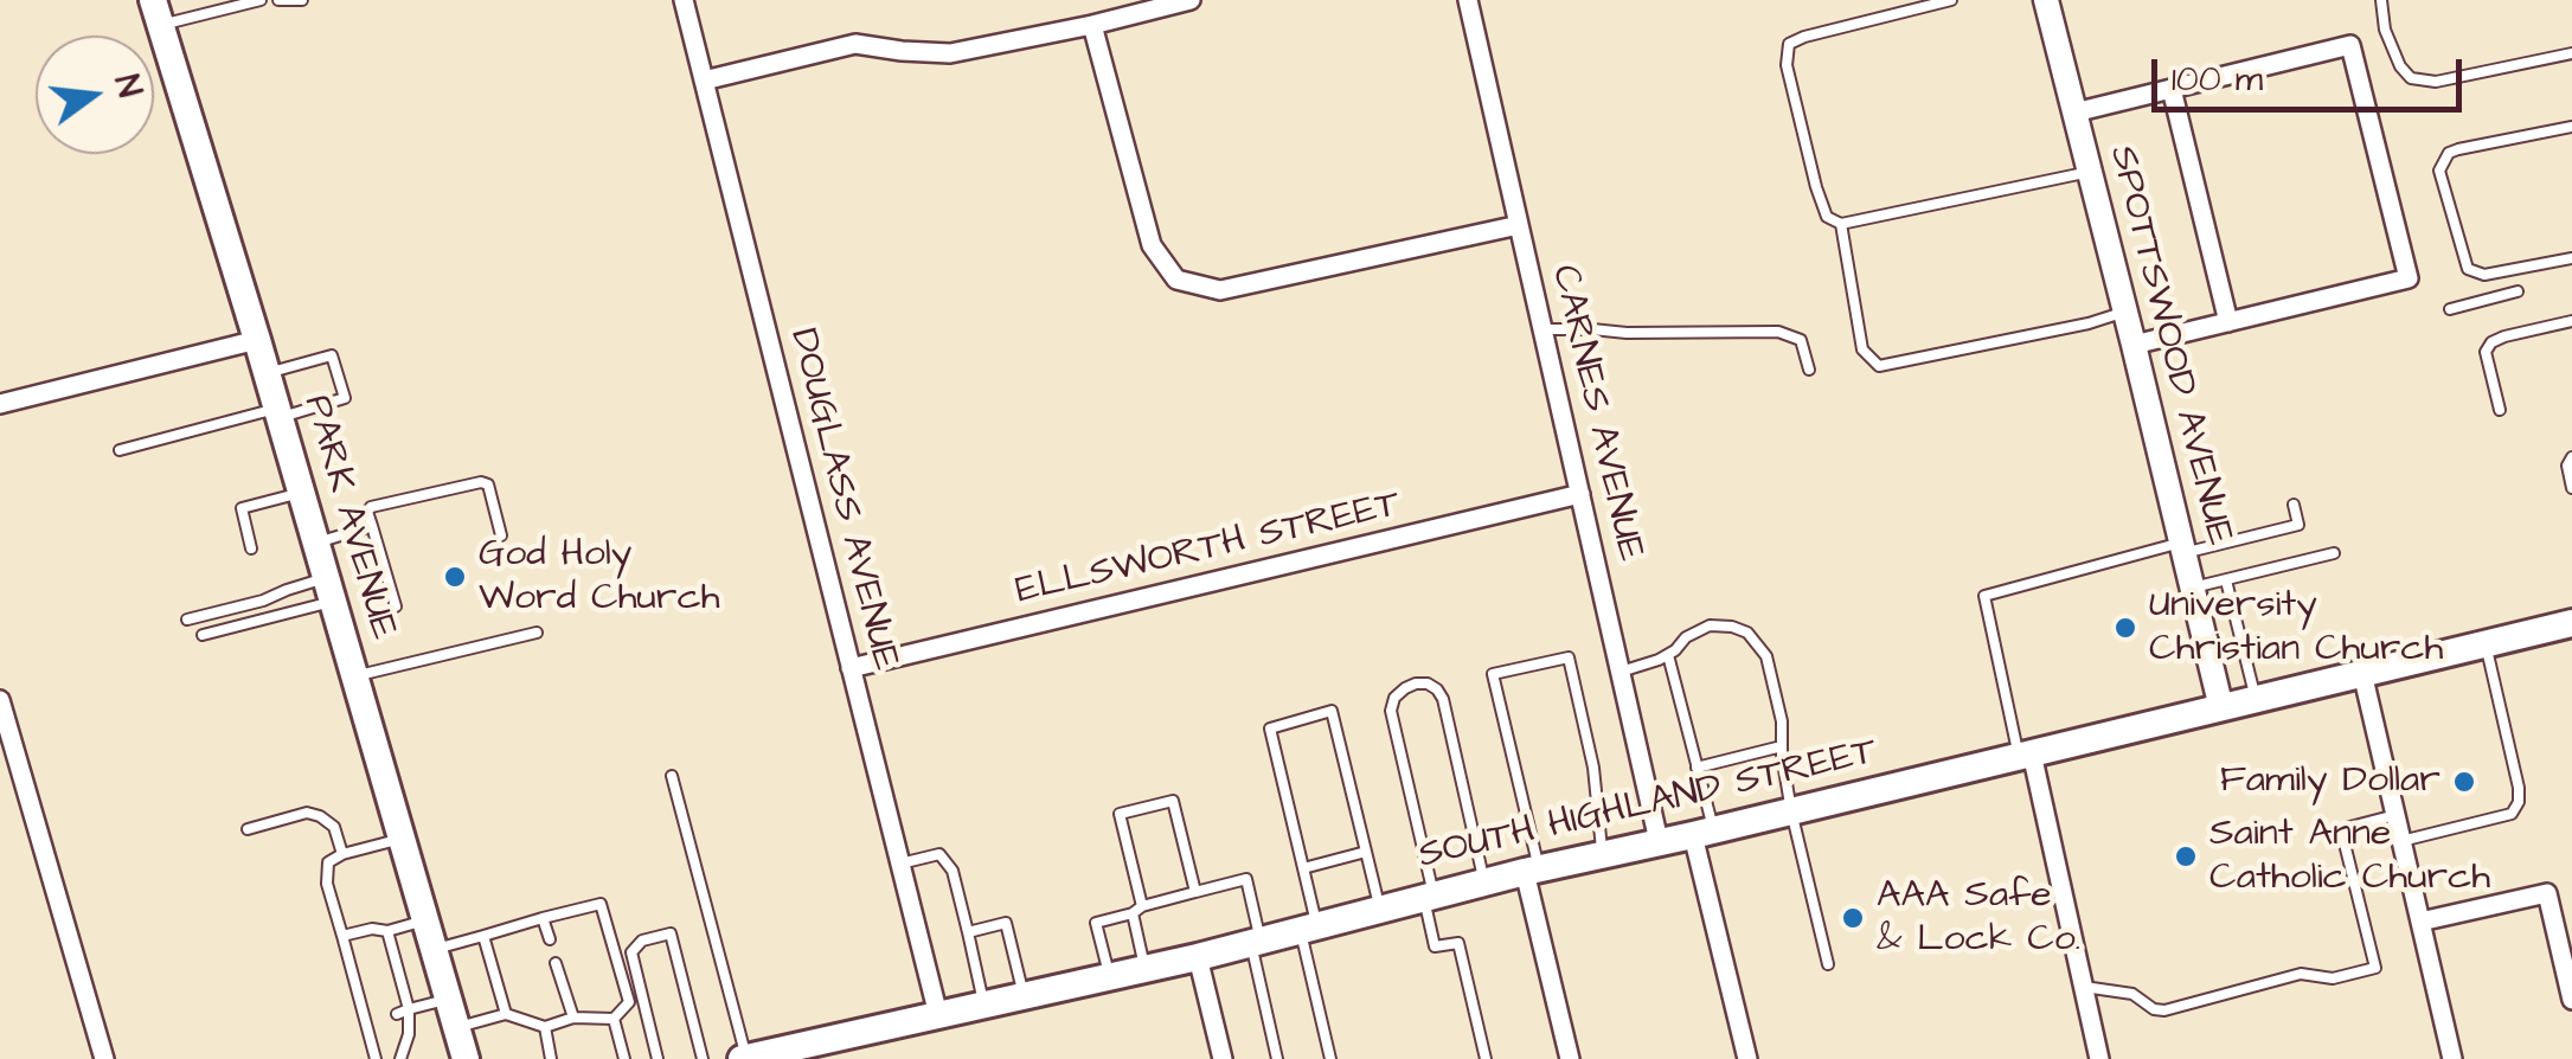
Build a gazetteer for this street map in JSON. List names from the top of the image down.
{
  "streets": {
    "main road": ["PARK AVENUE", "SOUTH HIGHLAND STREET"],
    "street": [
      "SPOTTSWOOD AVENUE",
      "CARNES AVENUE",
      "DOUGLASS AVENUE",
      "ELLSWORTH STREET"
    ]
  },
  "crossings": [
    ["SPOTTSWOOD AVENUE", "SOUTH HIGHLAND STREET"],
    ["CARNES AVENUE", "ELLSWORTH STREET"],
    ["CARNES AVENUE", "SOUTH HIGHLAND STREET"],
    ["DOUGLASS AVENUE", "ELLSWORTH STREET"],
    ["DOUGLASS AVENUE", "SOUTH HIGHLAND STREET"]
  ],
  "places": [
    "God Holy Word Church",
    "University Christian Church",
    "Family Dollar",
    "Saint Anne Catholic Church",
    "AAA Safe & Lock Co."
  ],
  "scale_bar": "100 m",
  "north": "right"
}
